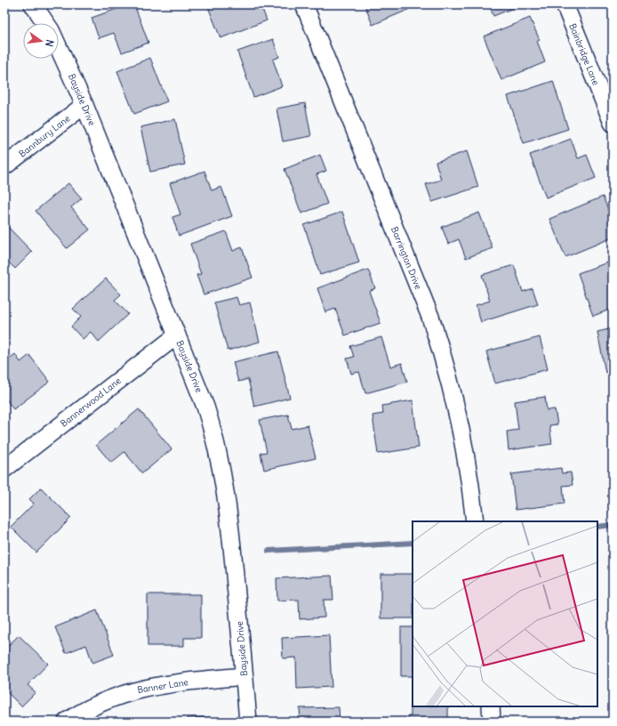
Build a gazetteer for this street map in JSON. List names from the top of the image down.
{
  "streets": {
    "street": [
      "Bainbridge Lane",
      "Bayside Drive",
      "Bannbury Lane",
      "Barrington Drive",
      "Bannerwood Lane",
      "Banner Lane"
    ]
  },
  "crossings": [
    ["Bayside Drive", "Bannbury Lane"],
    ["Bayside Drive", "Bannerwood Lane"],
    ["Bayside Drive", "Banner Lane"]
  ],
  "north": "right"
}
